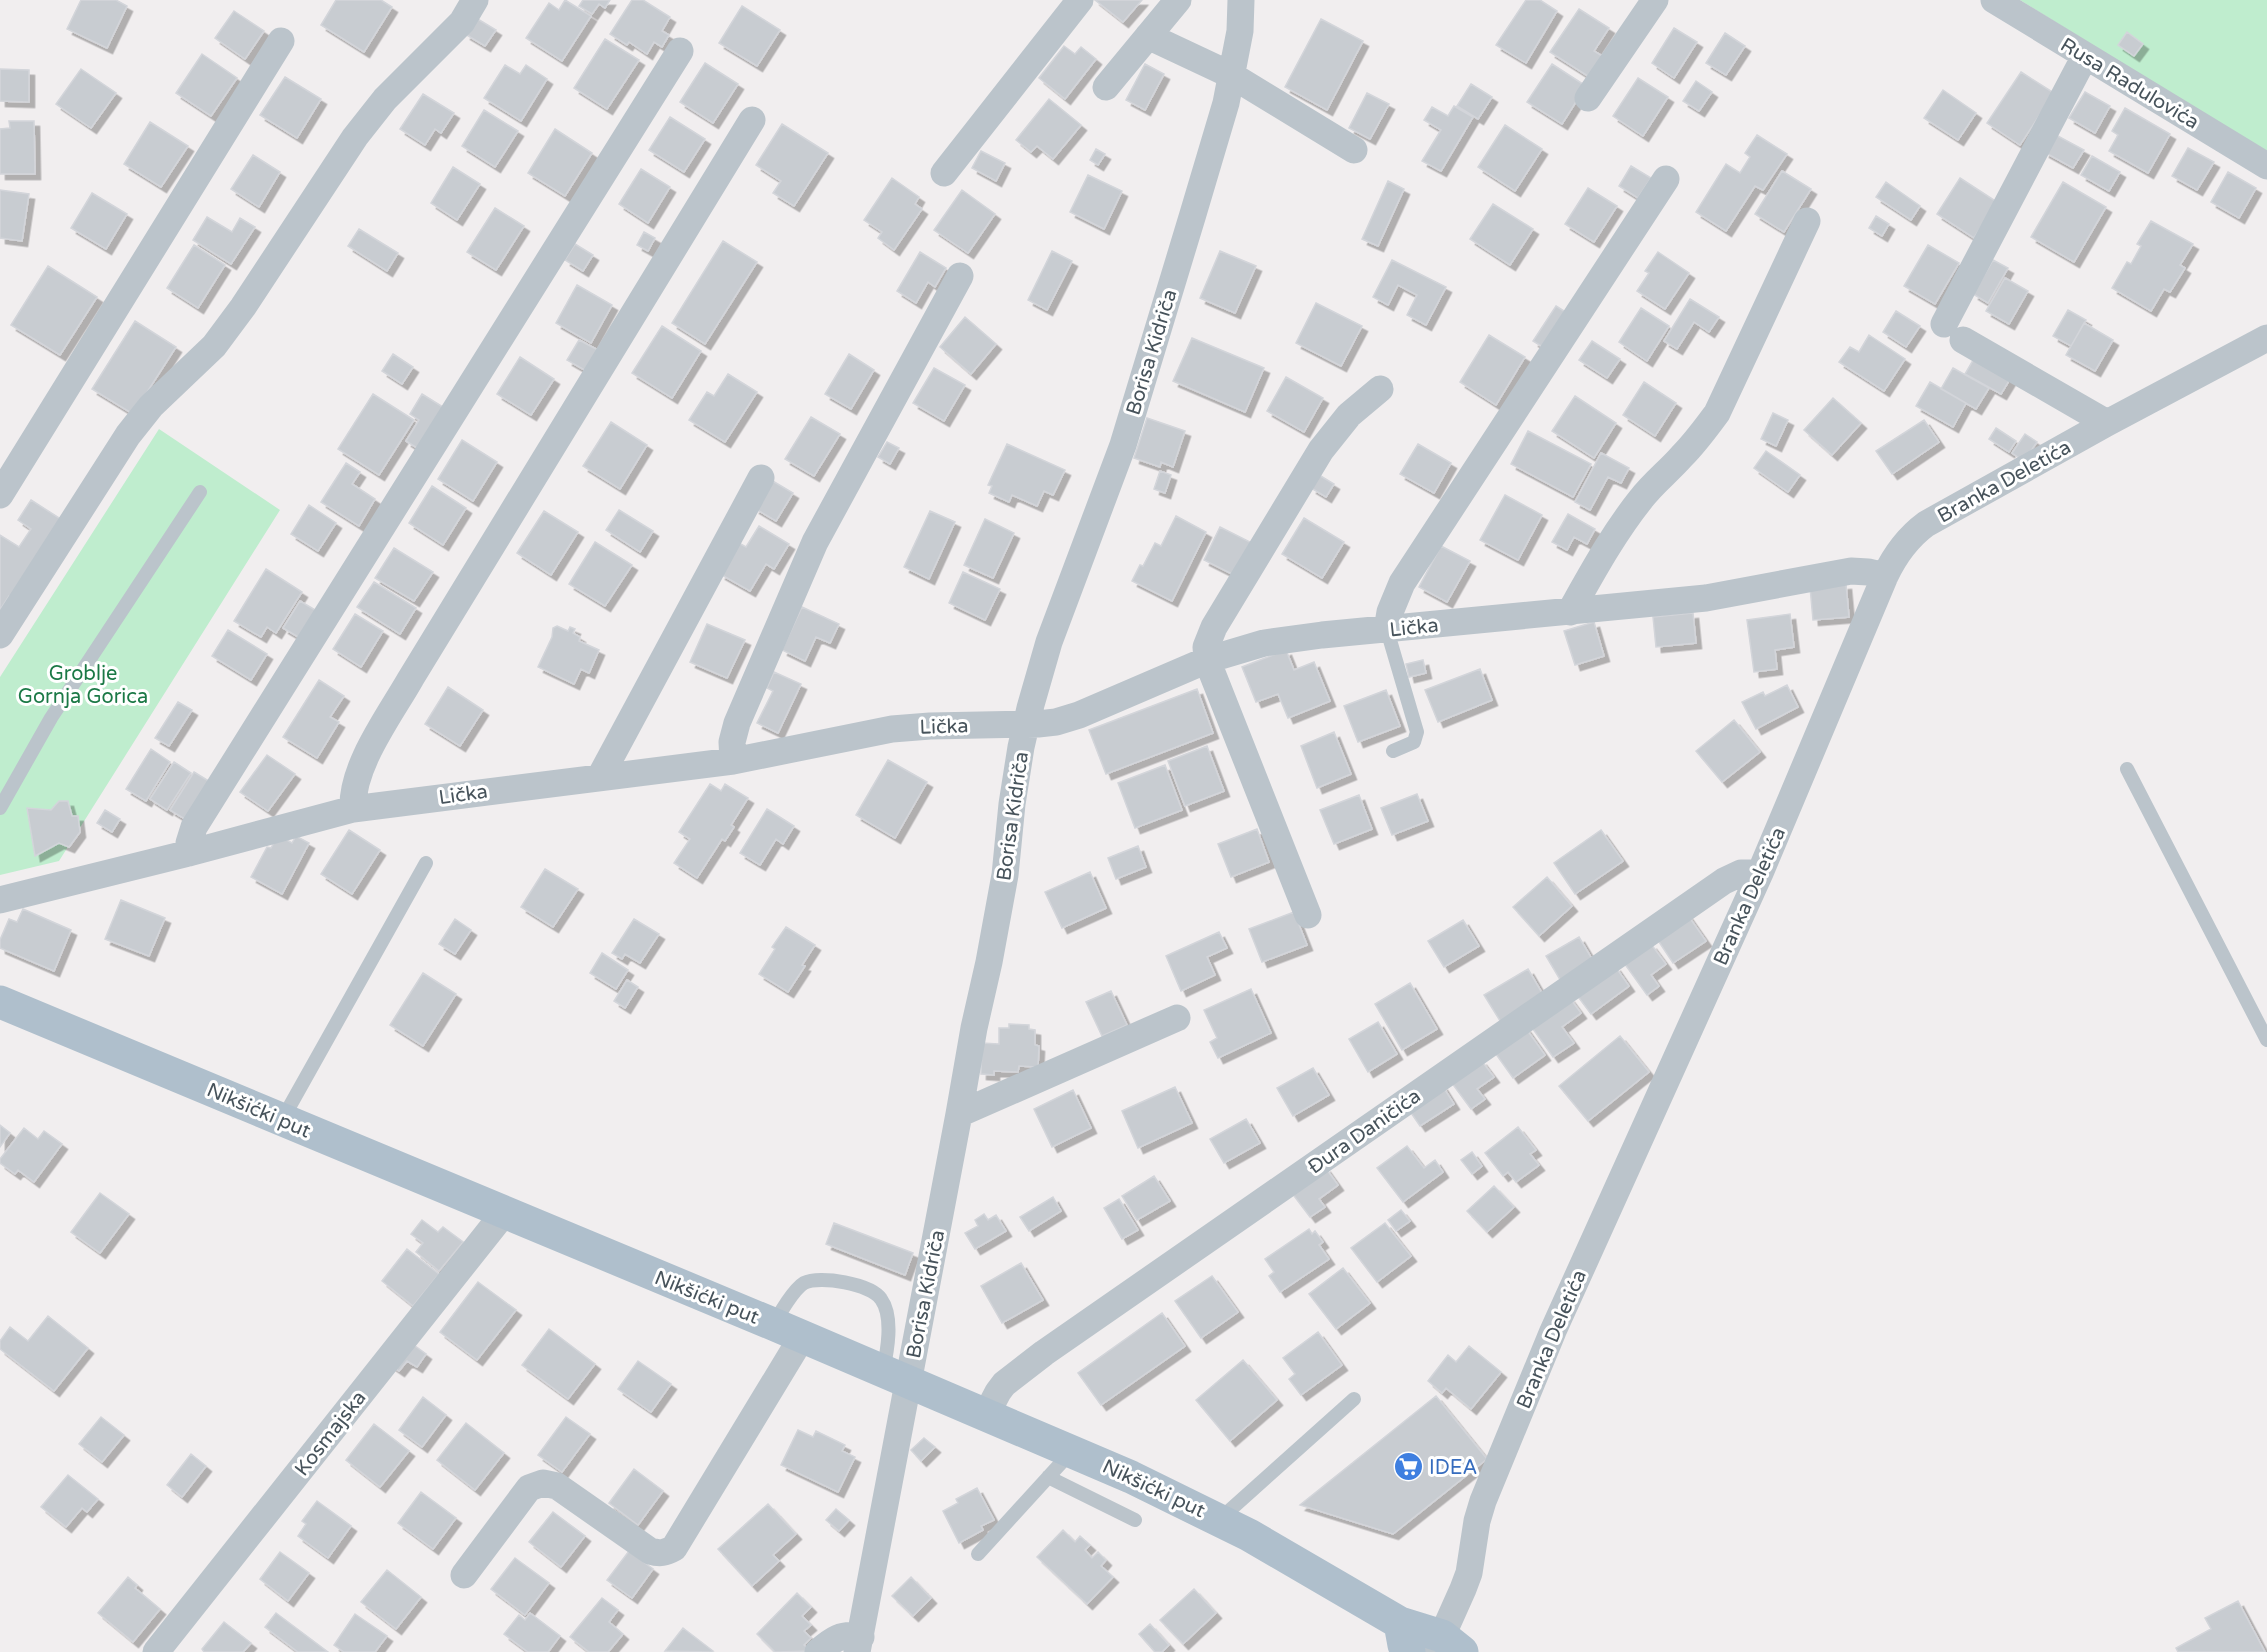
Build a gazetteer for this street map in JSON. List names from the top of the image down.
{
  "streets": {
    "main road": ["Nikšićki put"],
    "street": [
      "Rusa Radulovića",
      "Borisa Kidriča",
      "Branka Deletića",
      "Lička",
      "Đura Daničića",
      "Kosmajska"
    ]
  },
  "crossings": [
    ["Borisa Kidriča", "Lička"],
    ["Borisa Kidriča", "Nikšićki put"],
    ["Branka Deletića", "Lička"],
    ["Branka Deletića", "Nikšićki put"],
    ["Branka Deletića", "Đura Daničića"],
    ["Nikšićki put", "Đura Daničića"],
    ["Nikšićki put", "Kosmajska"]
  ],
  "parks": ["Groblje Gornja Gorica"],
  "places": {
    "supermarket": ["IDEA"]
  }
}
